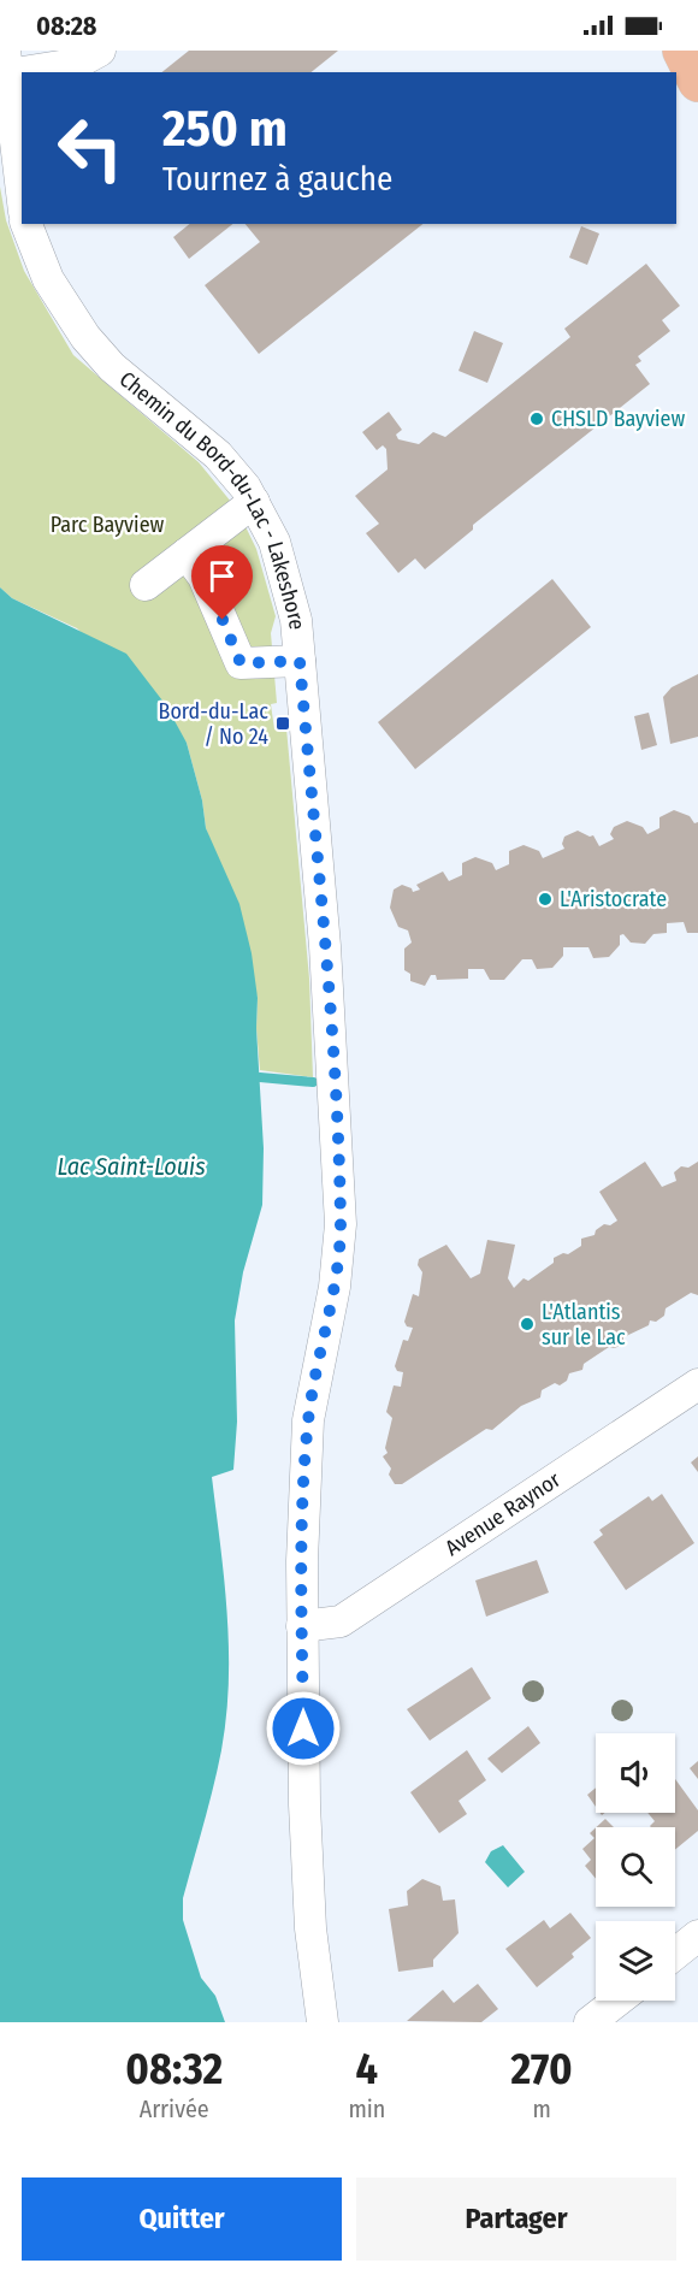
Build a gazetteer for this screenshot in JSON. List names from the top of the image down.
{
  "streets": {
    "street": ["Chemin du Bord-du-Lac - Lakeshore", "Avenue Raynor"]
  },
  "crossings": [
    ["Chemin du Bord-du-Lac - Lakeshore", "Avenue Raynor"]
  ],
  "water": ["Lac Saint-Louis"],
  "parks": ["Parc Bayview"],
  "places": {
    "other": ["CHSLD Bayview", "L'Aristocrate", "L'Atlantis sur le Lac"],
    "transit": ["Bord-du-Lac / No 24"]
  },
  "page": {
    "status": "08:28",
    "turn": ["250 m", "Tournez à gauche"],
    "eta": [
      "08:32",
      "Arrivée",
      "4",
      "min",
      "270",
      "m"
    ],
    "buttons": ["Quitter", "Partager"]
  }
}
